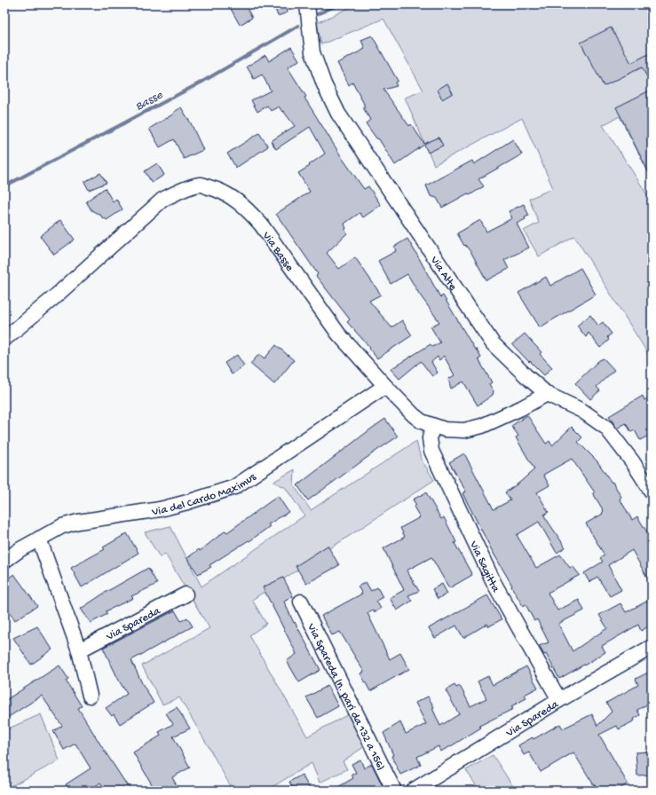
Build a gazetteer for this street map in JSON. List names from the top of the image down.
{
  "streets": {
    "street": [
      "Via Basse",
      "Via Alte",
      "Via del Cardo Maximus",
      "Via Sagitta",
      "Via Spareda",
      "Via Spareda (n. pari da 132 a 156)"
    ]
  },
  "crossings": [
    ["Via Basse", "Via Alte"],
    ["Via Basse", "Via del Cardo Maximus"],
    ["Via Basse", "Via Sagitta"],
    ["Via Sagitta", "Via Spareda"]
  ],
  "water": ["Basse"]
}
